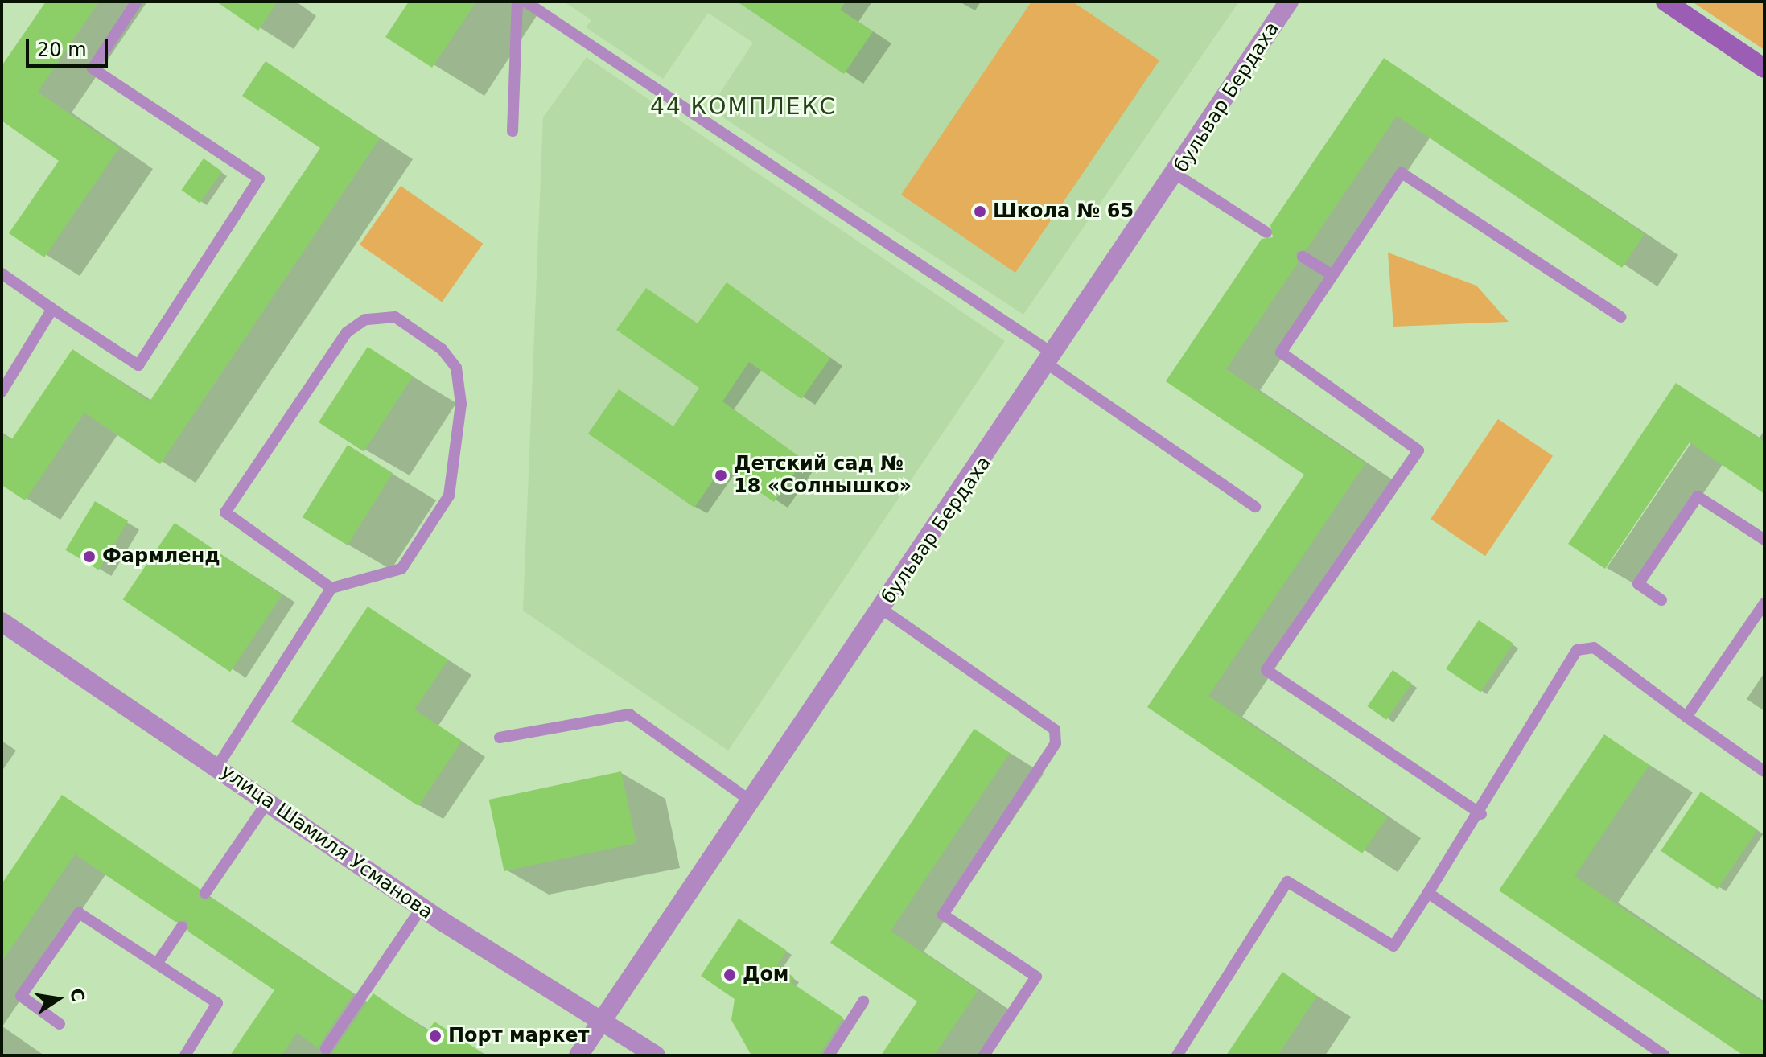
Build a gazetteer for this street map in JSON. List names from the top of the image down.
{
  "streets": {
    "street": ["бульвар Бердаха", "улица Шамиля Усманова"]
  },
  "crossings": [
    ["бульвар Бердаха", "улица Шамиля Усманова"]
  ],
  "districts": ["44 КОМПЛЕКС"],
  "places": [
    "Школа № 65",
    "Детский сад № 18 «Солнышко»",
    "Фармленд",
    "Дом",
    "Порт маркет"
  ],
  "scale_bar": "20 m",
  "north": "right"
}
